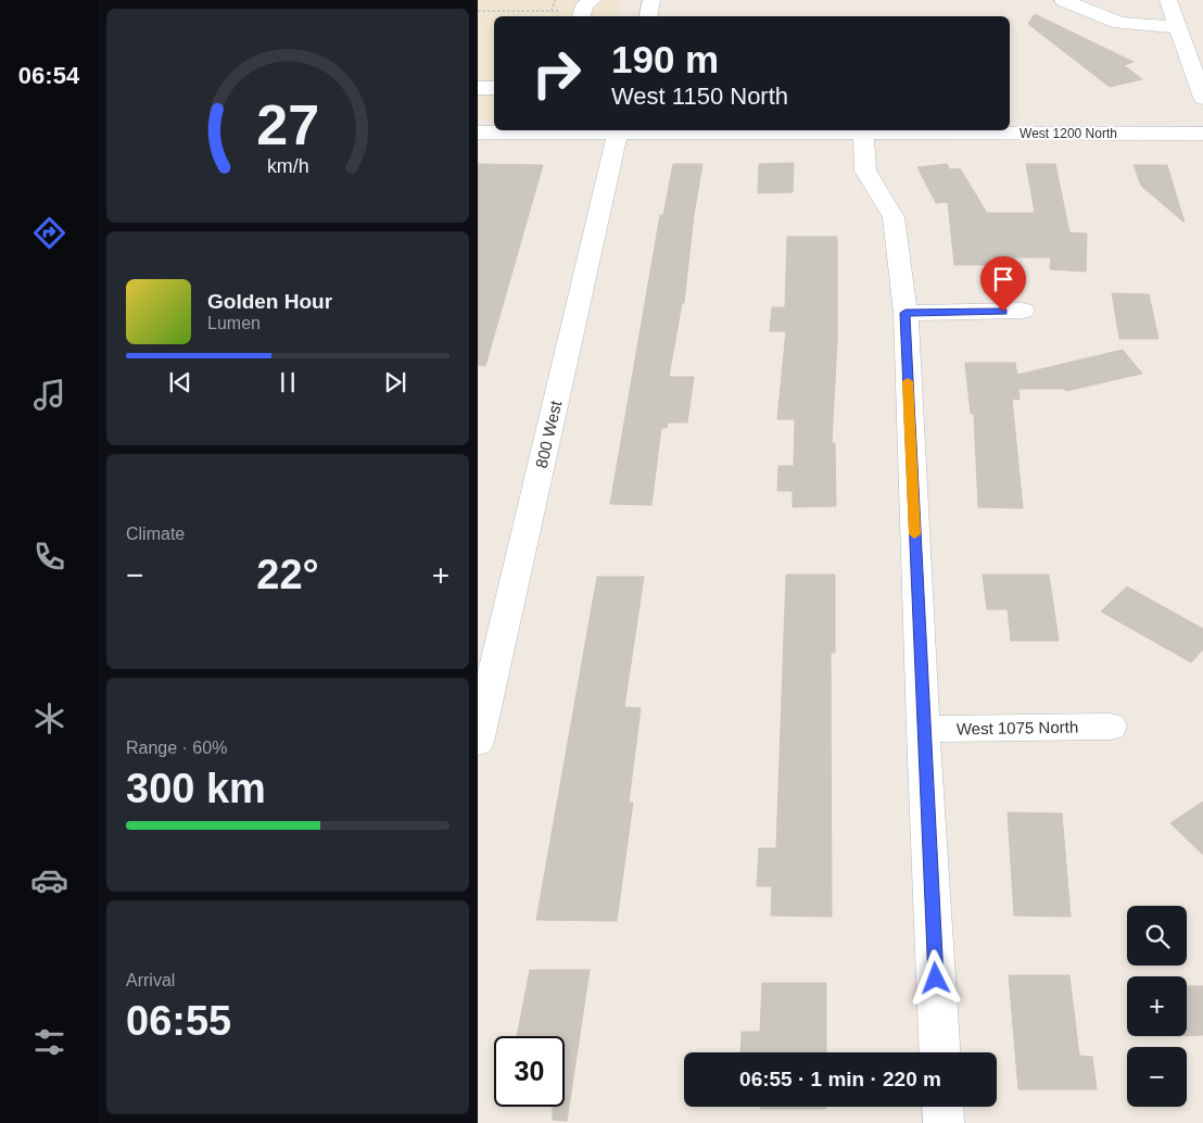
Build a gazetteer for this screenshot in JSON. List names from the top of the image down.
{
  "streets": {
    "street": ["West 1200 North", "800 West", "West 1075 North"]
  },
  "crossings": [
    ["West 1200 North", "800 West"]
  ],
  "page": {
    "tabs": "06:54",
    "turn": ["190 m", "West 1150 North"],
    "song": ["Golden Hour", "Lumen"],
    "tile": [
      "Climate",
      ["Range · 60%", "300 km"],
      ["Arrival", "06:55"]
    ],
    "heat": ["−", "22°", "+"],
    "map_buttons": ["+", "−"],
    "limit": "30",
    "trip": "06:55 · 1 min · 220 m",
    "gauge": ["27", "km/h"]
  }
}
